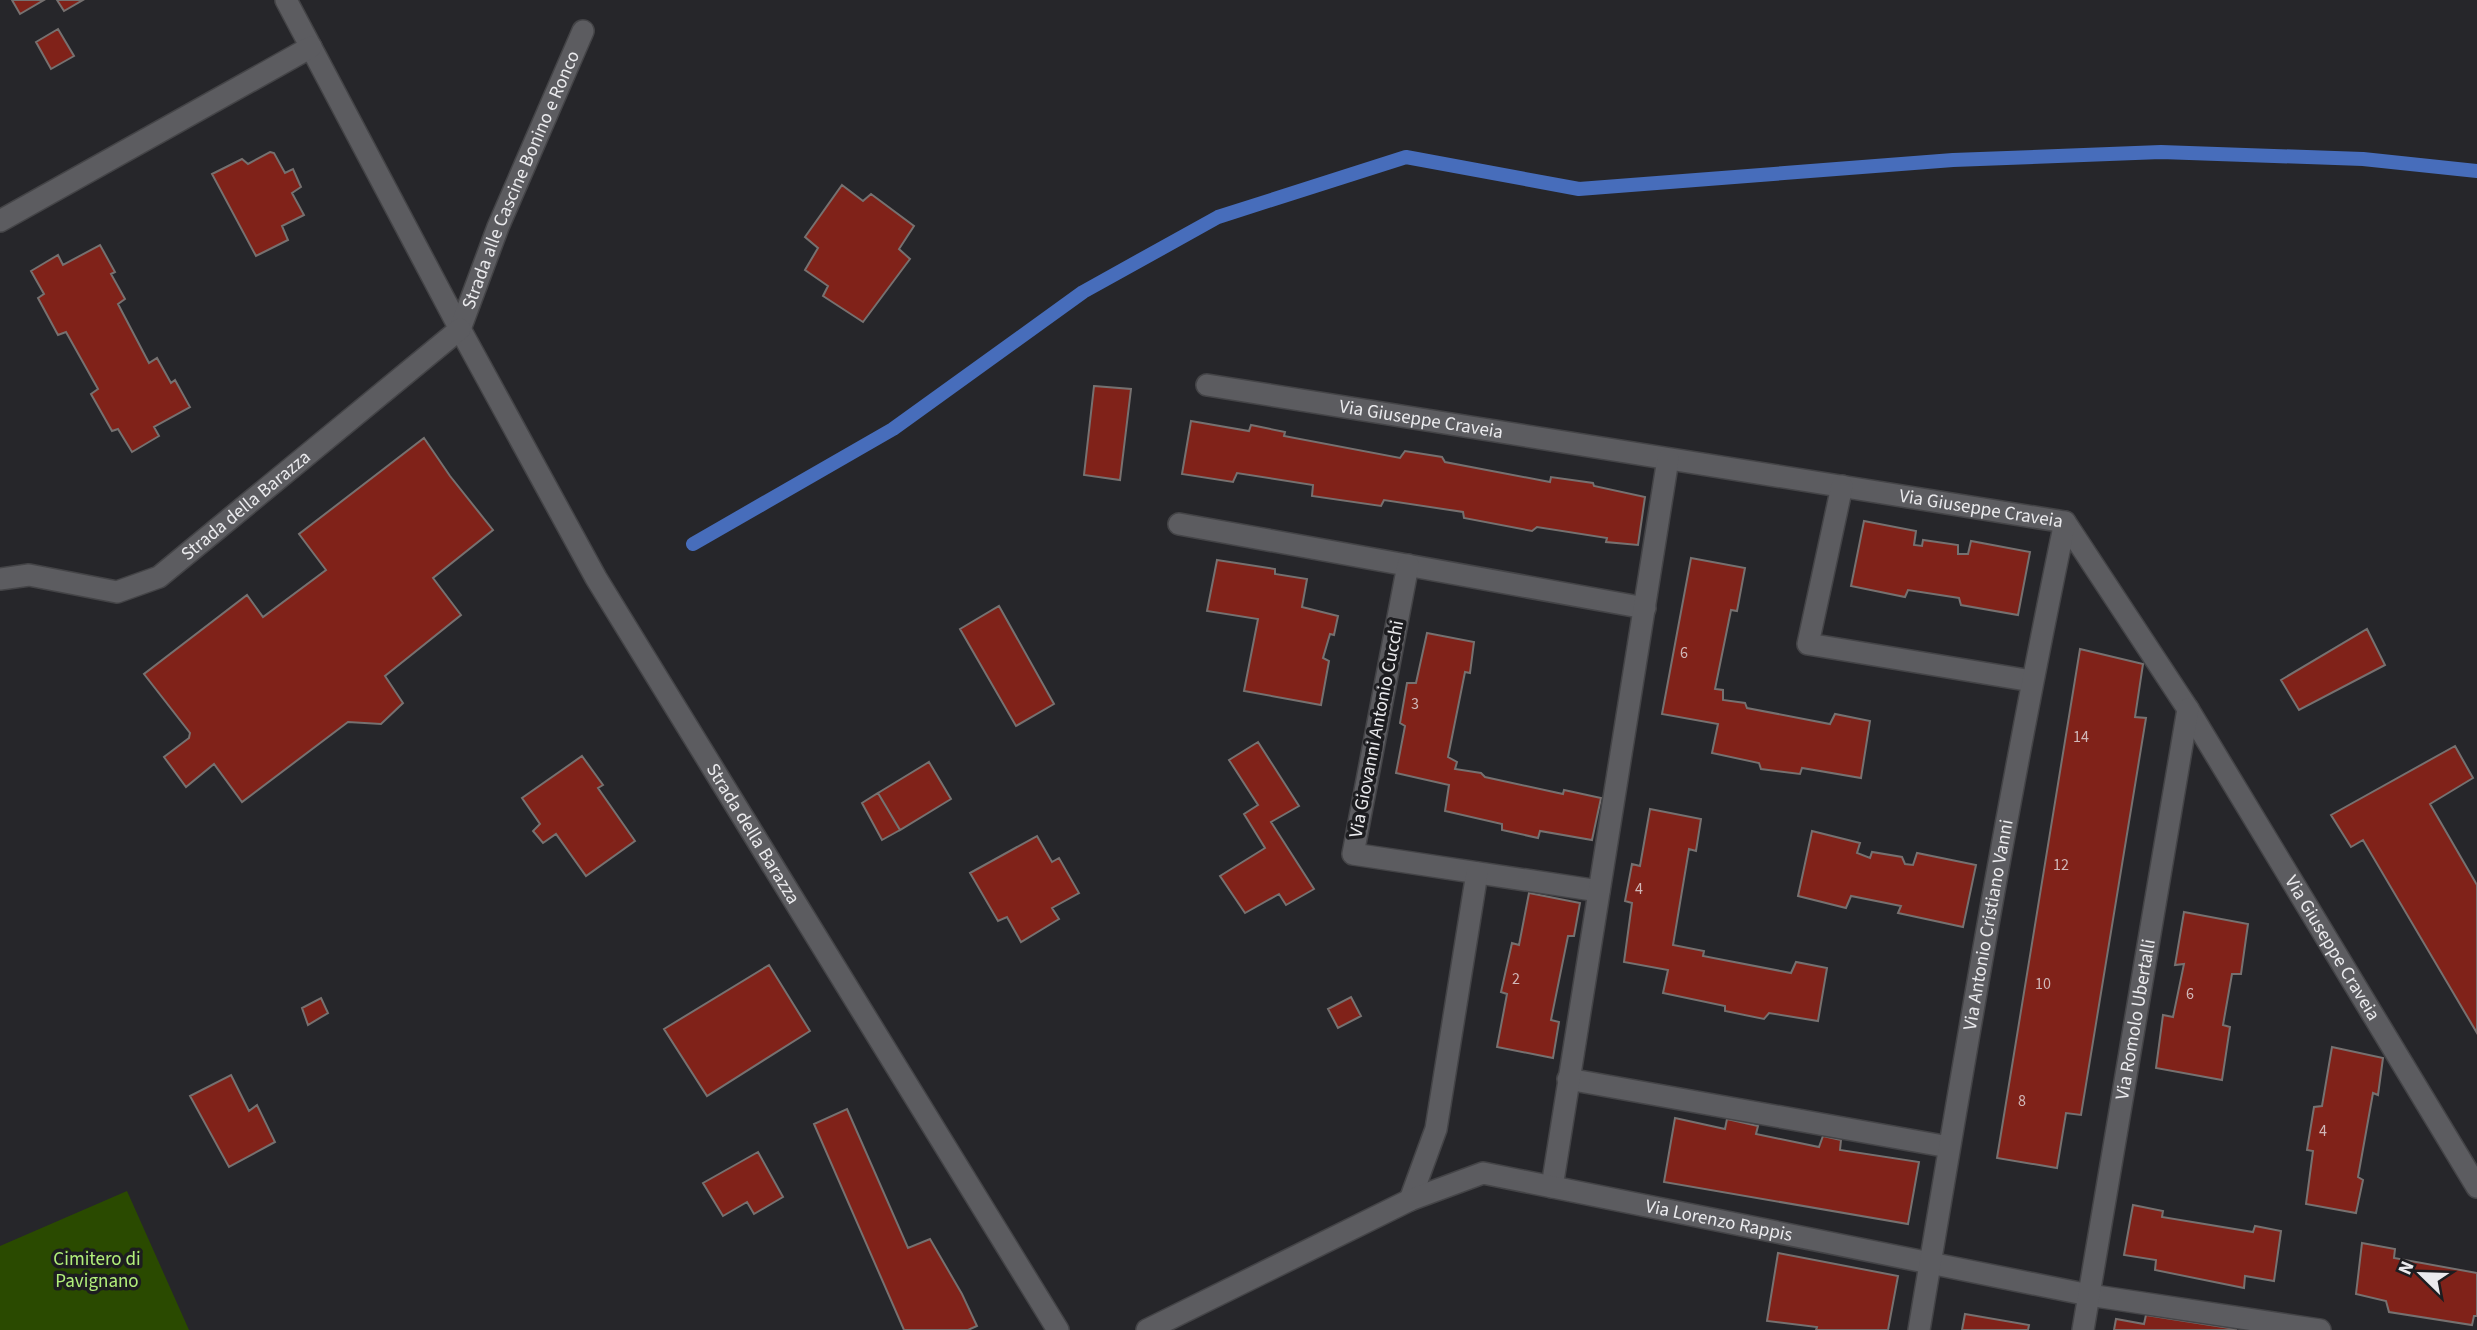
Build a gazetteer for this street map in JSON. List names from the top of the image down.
{
  "streets": {
    "street": [
      "Strada alle Cascine Bonino e Ronco",
      "Via Giuseppe Craveia",
      "Strada della Barazza",
      "Via Giovanni Antonio Cucchi",
      "Via Antonio Cristiano Vanni",
      "Via Romolo Ubertalli",
      "Via Lorenzo Rappis"
    ]
  },
  "crossings": [
    ["Strada alle Cascine Bonino e Ronco", "Strada della Barazza"],
    ["Via Giuseppe Craveia", "Via Antonio Cristiano Vanni"],
    ["Via Giuseppe Craveia", "Via Romolo Ubertalli"],
    ["Via Antonio Cristiano Vanni", "Via Lorenzo Rappis"],
    ["Via Romolo Ubertalli", "Via Lorenzo Rappis"]
  ],
  "parks": ["Cimitero di Pavignano"],
  "house_numbers": [
    "6",
    "3",
    "14",
    "12",
    "4",
    "2",
    "10",
    "6",
    "8",
    "4"
  ],
  "north": "top left"
}
